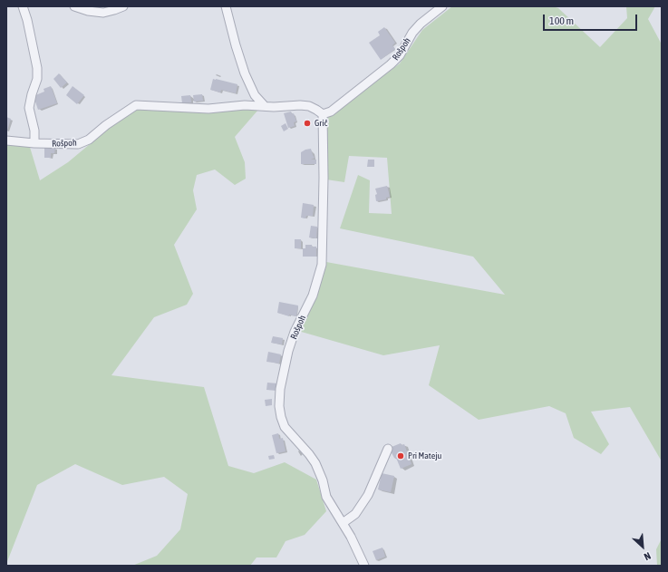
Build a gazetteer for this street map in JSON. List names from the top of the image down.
{
  "streets": {
    "street": ["Rošpoh"]
  },
  "places": ["Grič", "Pri Mateju"],
  "scale_bar": "100 m",
  "north": "bottom right"
}
